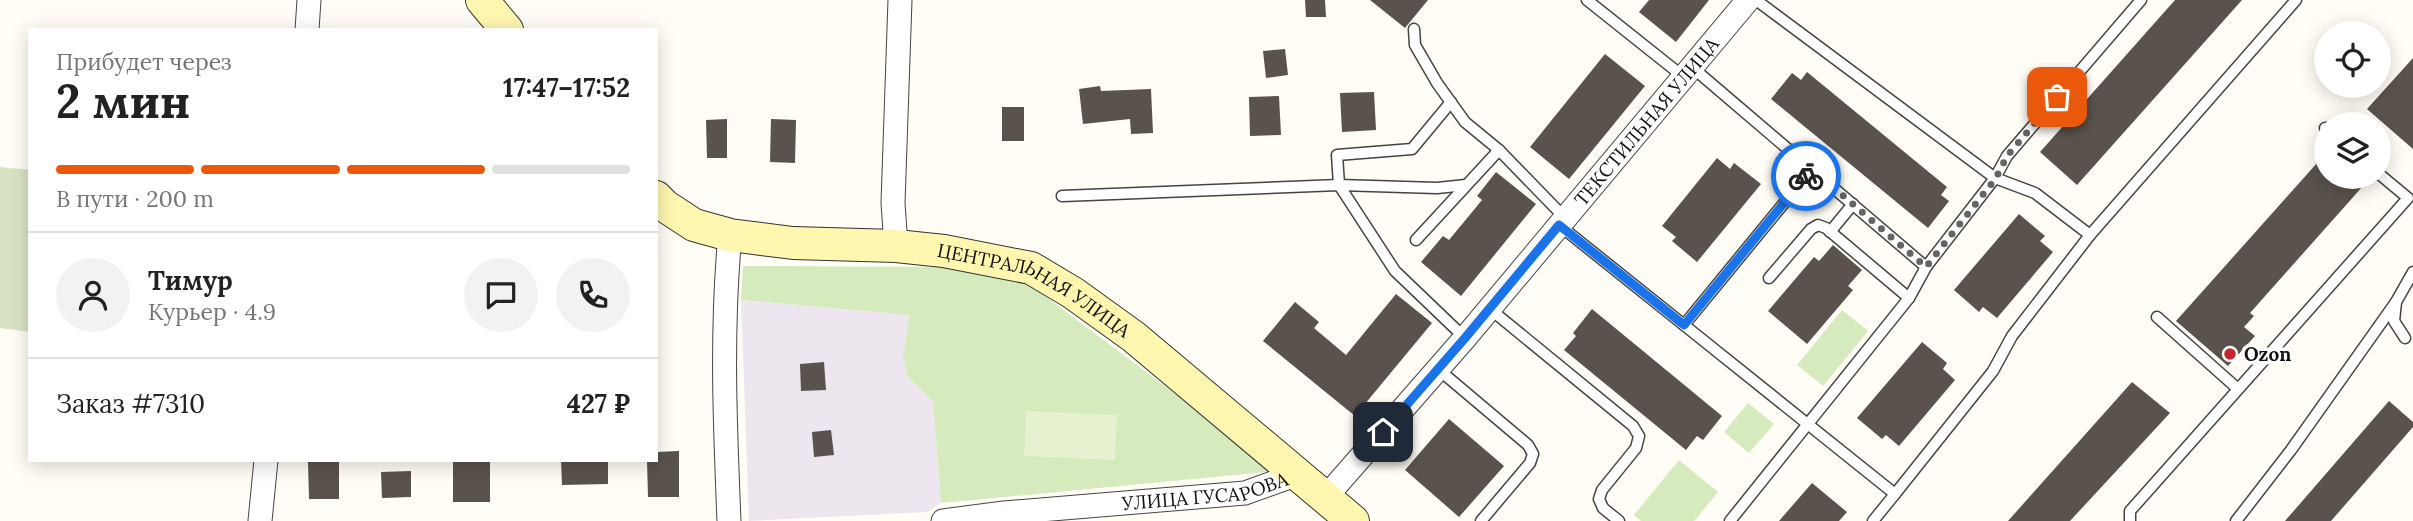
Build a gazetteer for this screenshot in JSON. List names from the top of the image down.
{
  "streets": {
    "main road": ["ЦЕНТРАЛЬНАЯ УЛИЦА"],
    "street": ["ТЕКСТИЛЬНАЯ УЛИЦА", "УЛИЦА ГУСАРОВА"]
  },
  "crossings": [
    ["ТЕКСТИЛЬНАЯ УЛИЦА", "ЦЕНТРАЛЬНАЯ УЛИЦА"],
    ["ЦЕНТРАЛЬНАЯ УЛИЦА", "УЛИЦА ГУСАРОВА"]
  ],
  "places": ["Ozon"],
  "page": {
    "heading": ["2 мин", "Прибудет через", "17:47–17:52"],
    "panel": [
      "Тимур",
      "Курьер · 4.9",
      "Заказ #7310",
      "427 ₽"
    ],
    "bar": "В пути · 200 m"
  }
}
